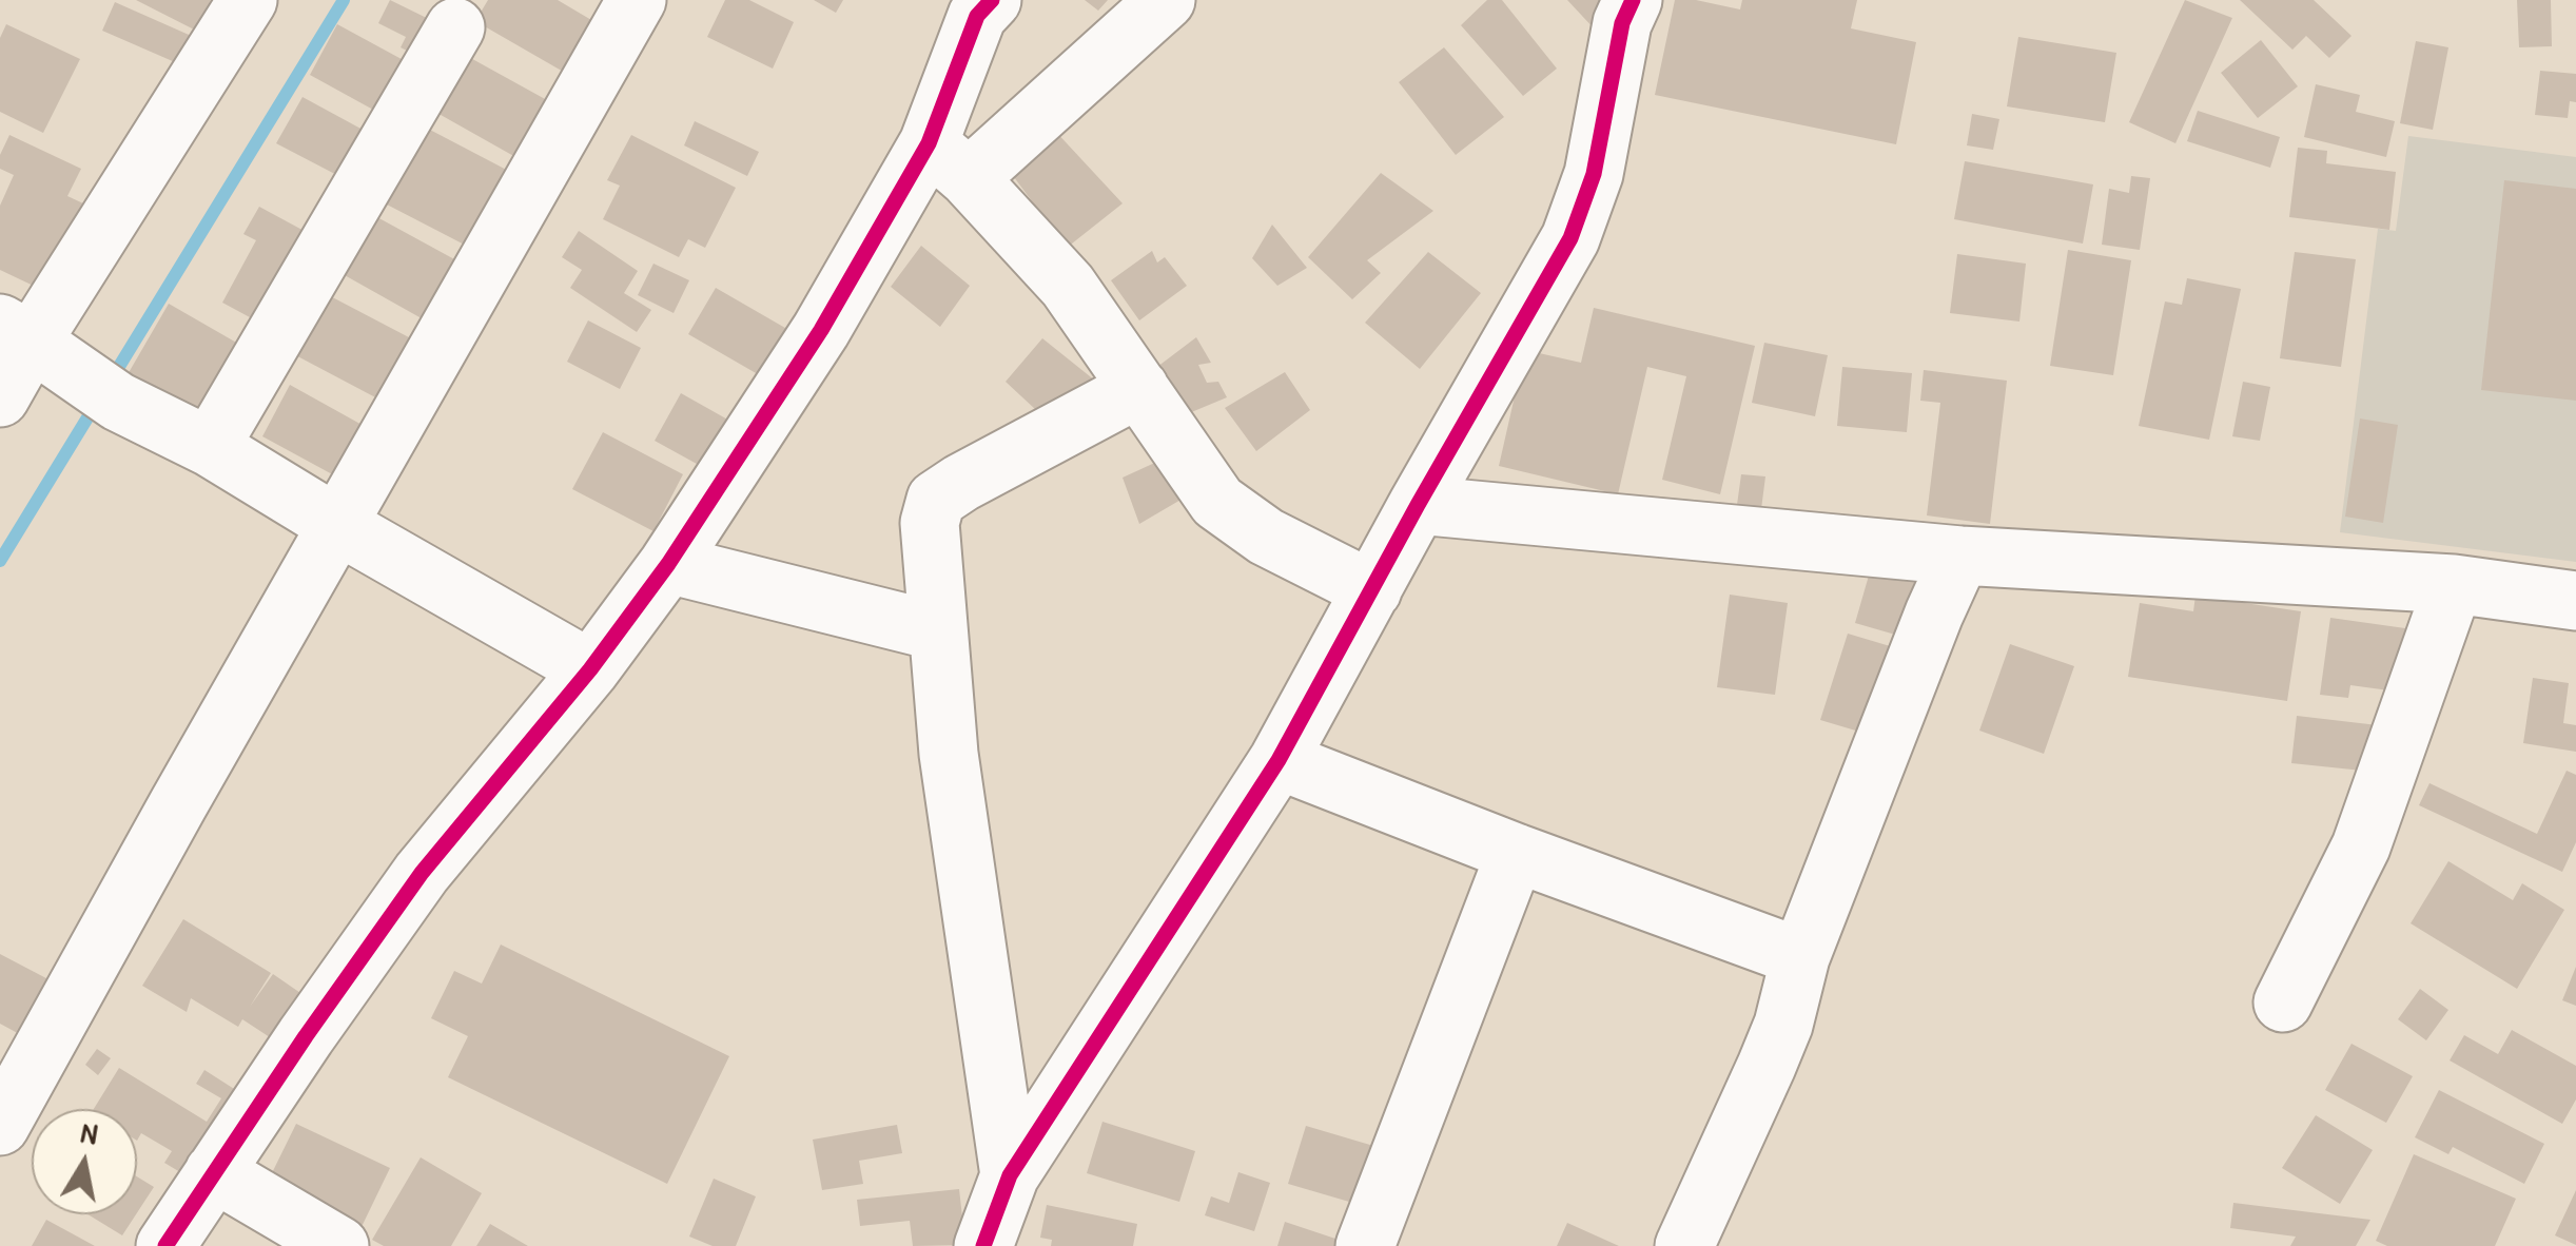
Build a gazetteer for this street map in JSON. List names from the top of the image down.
{
  "north": "top"
}
